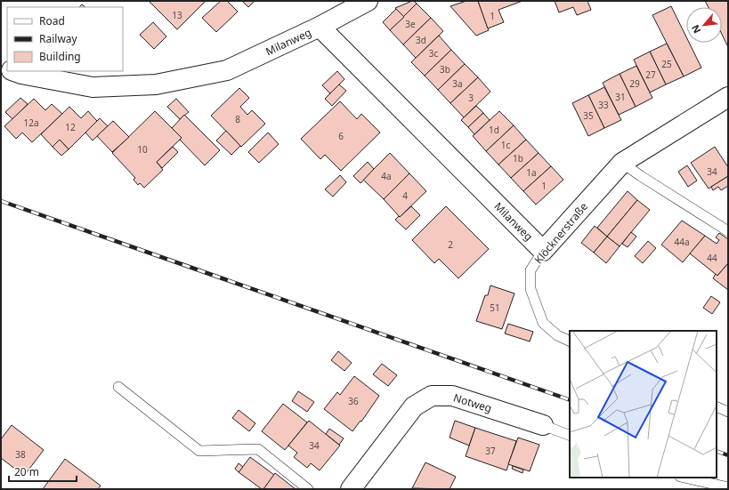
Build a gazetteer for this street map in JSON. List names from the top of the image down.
{
  "streets": {
    "street": ["Milanweg", "Klöcknerstraße", "Notweg"]
  },
  "crossings": [
    ["Milanweg", "Klöcknerstraße"]
  ],
  "house_numbers": [
    "13",
    "1",
    "3e",
    "3d",
    "3c",
    "25",
    "3b",
    "27",
    "3a",
    "29",
    "31",
    "3",
    "33",
    "35",
    "8",
    "12a",
    "12",
    "1d",
    "6",
    "1c",
    "10",
    "1b",
    "34",
    "1a",
    "4a",
    "1",
    "4",
    "44a",
    "2",
    "44",
    "51",
    "36",
    "34",
    "37",
    "38"
  ],
  "legend": ["Road", "Railway", "Building"],
  "scale_bar": "20 m",
  "north": "bottom left"
}
